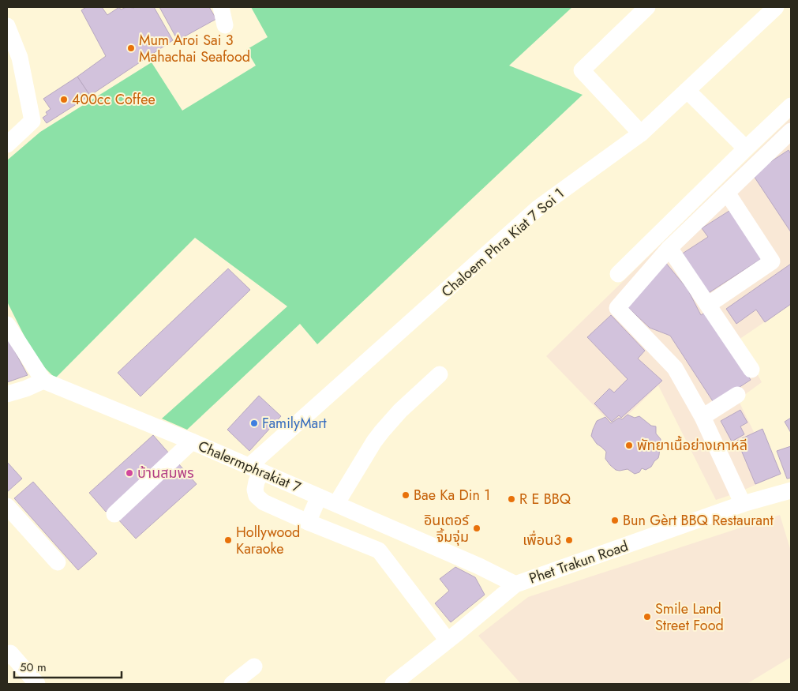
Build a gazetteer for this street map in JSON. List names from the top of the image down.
{
  "streets": {
    "street": ["Chaloem Phra Kiat 7 Soi 1", "Chalermphrakiat 7", "Phet Trakun Road"]
  },
  "crossings": [
    ["Chaloem Phra Kiat 7 Soi 1", "Chalermphrakiat 7"],
    ["Chalermphrakiat 7", "Phet Trakun Road"]
  ],
  "places": [
    "Mum Aroi Sai 3 Mahachai Seafood",
    "400cc Coffee",
    "FamilyMart",
    "พัทยาเนื้อย่างเกาหลี",
    "บ้านสมพร",
    "Bae Ka Din 1",
    "R E BBQ",
    "Bun Gèrt BBQ Restaurant",
    "อินเตอร์ จิ้มจุ่ม",
    "Hollywood Karaoke",
    "เพื่อน3",
    "Smile Land Street Food"
  ],
  "scale_bar": "50 m"
}
